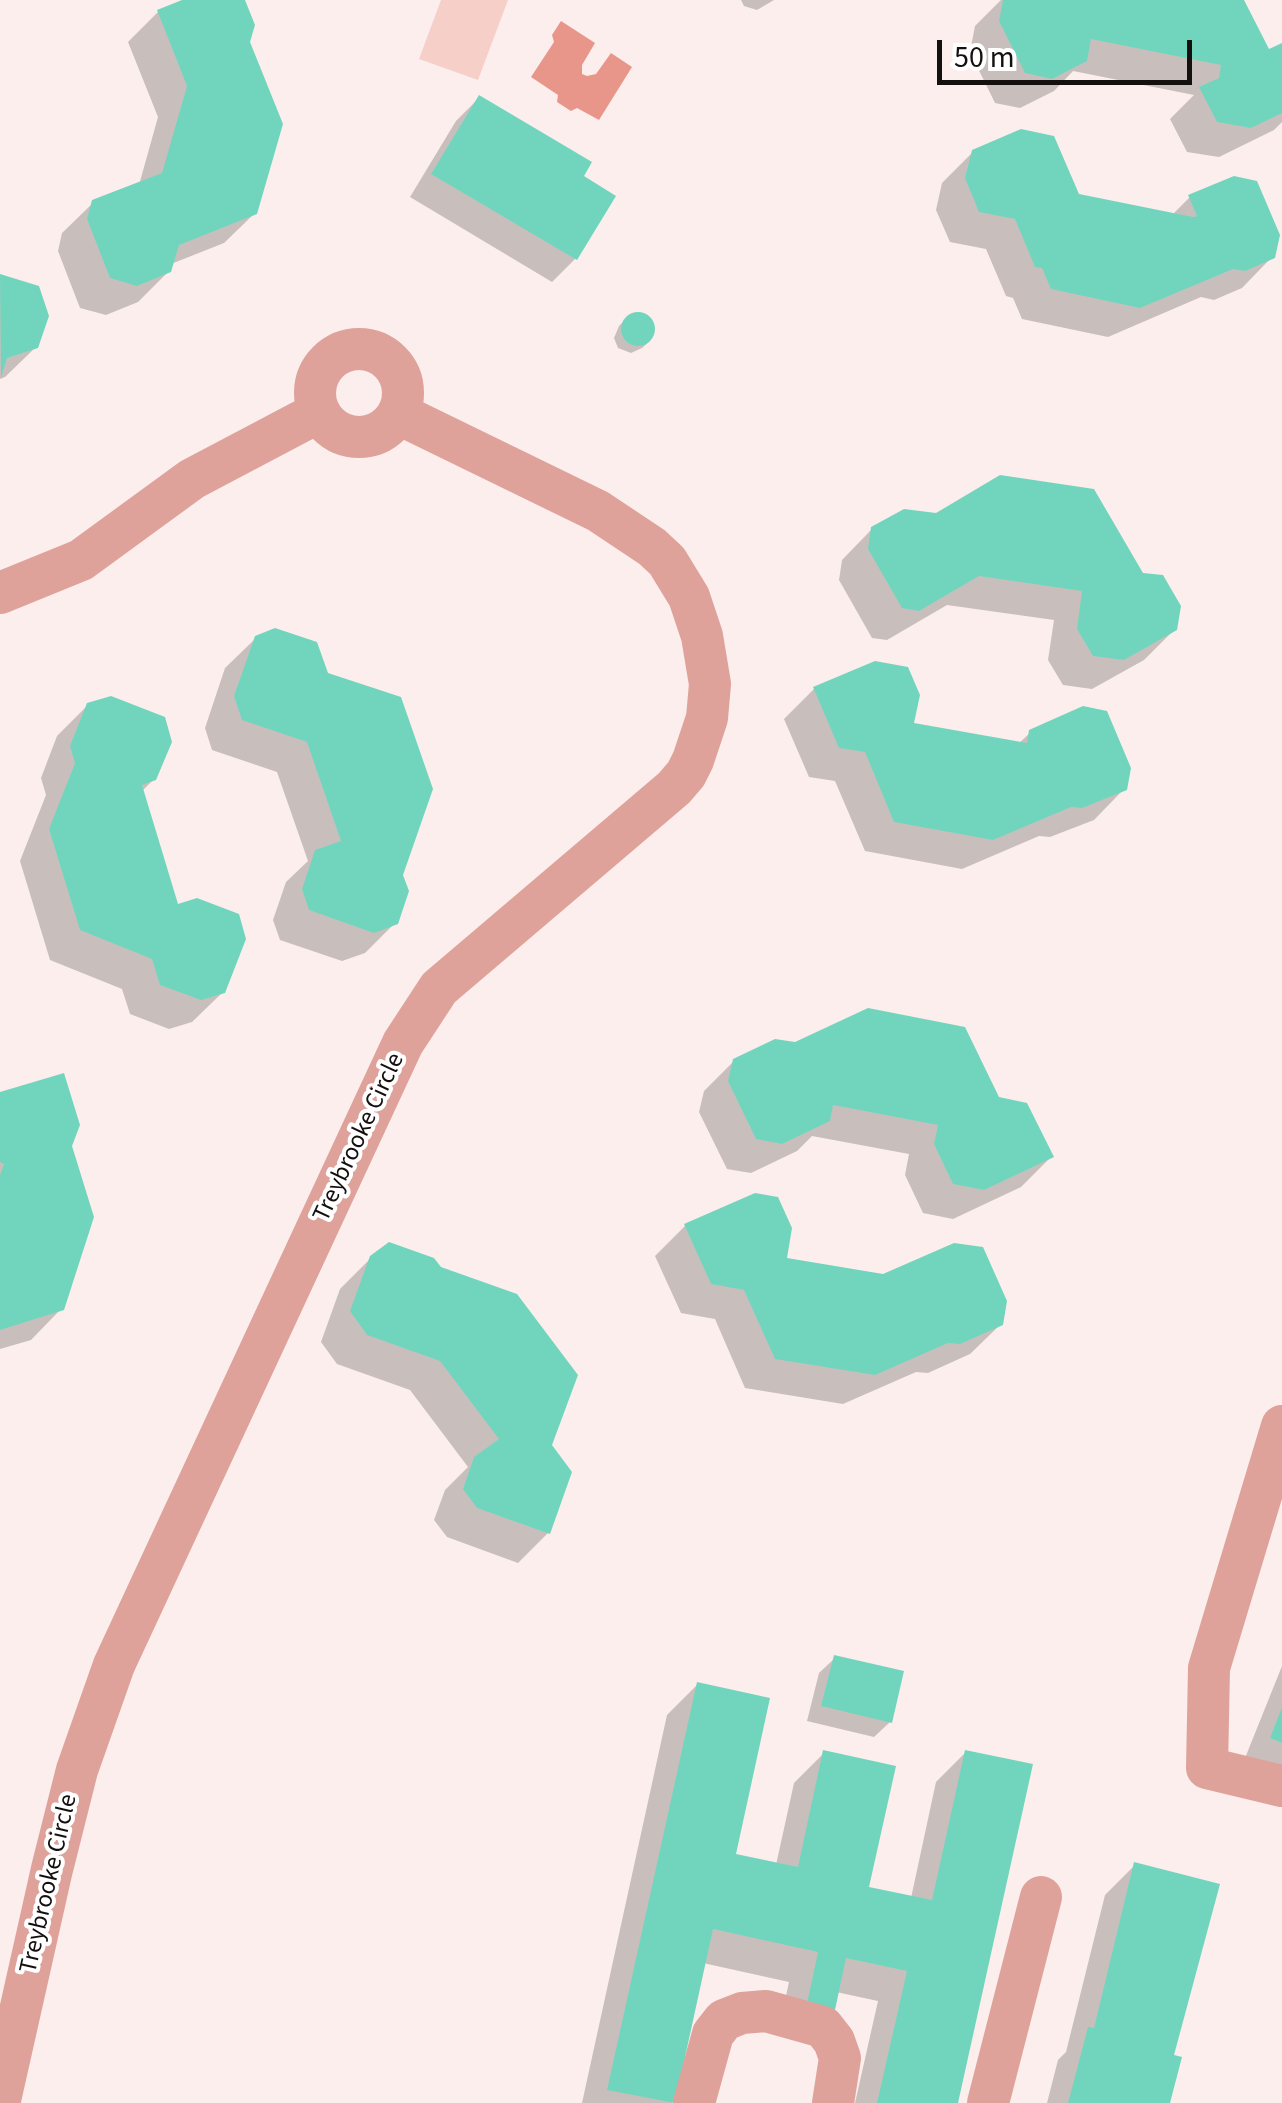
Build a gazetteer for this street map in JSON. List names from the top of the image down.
{
  "streets": {
    "street": ["Treybrooke Circle"]
  },
  "scale_bar": "50 m"
}
